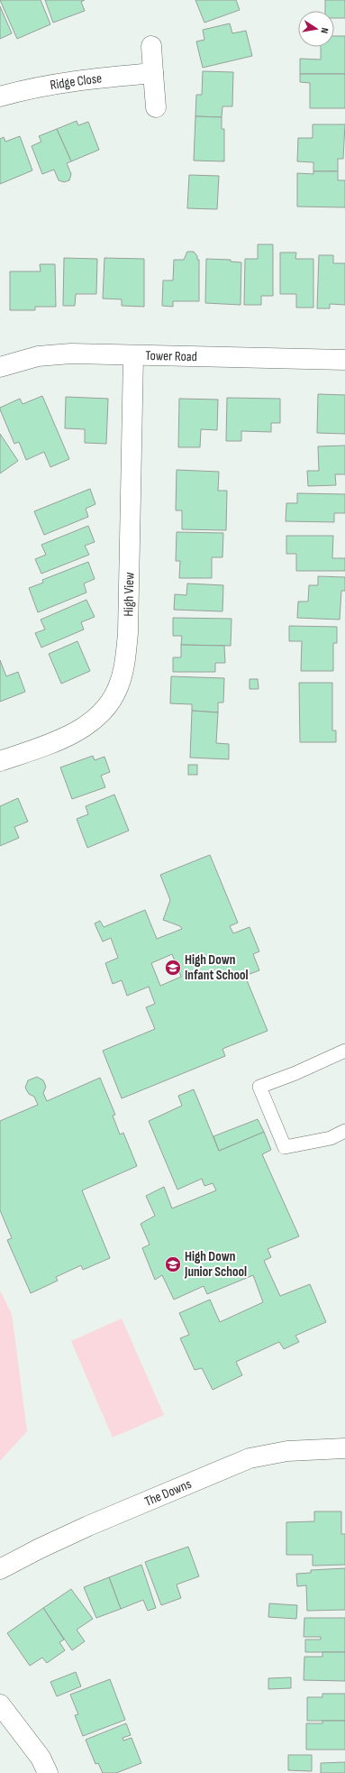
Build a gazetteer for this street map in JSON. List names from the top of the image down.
{
  "streets": {
    "street": [
      "Ridge Close",
      "Tower Road",
      "High View",
      "The Downs"
    ]
  },
  "crossings": [
    ["Tower Road", "High View"]
  ],
  "places": {
    "school or university": ["High Down Infant School", "High Down Junior School"]
  },
  "north": "right"
}
